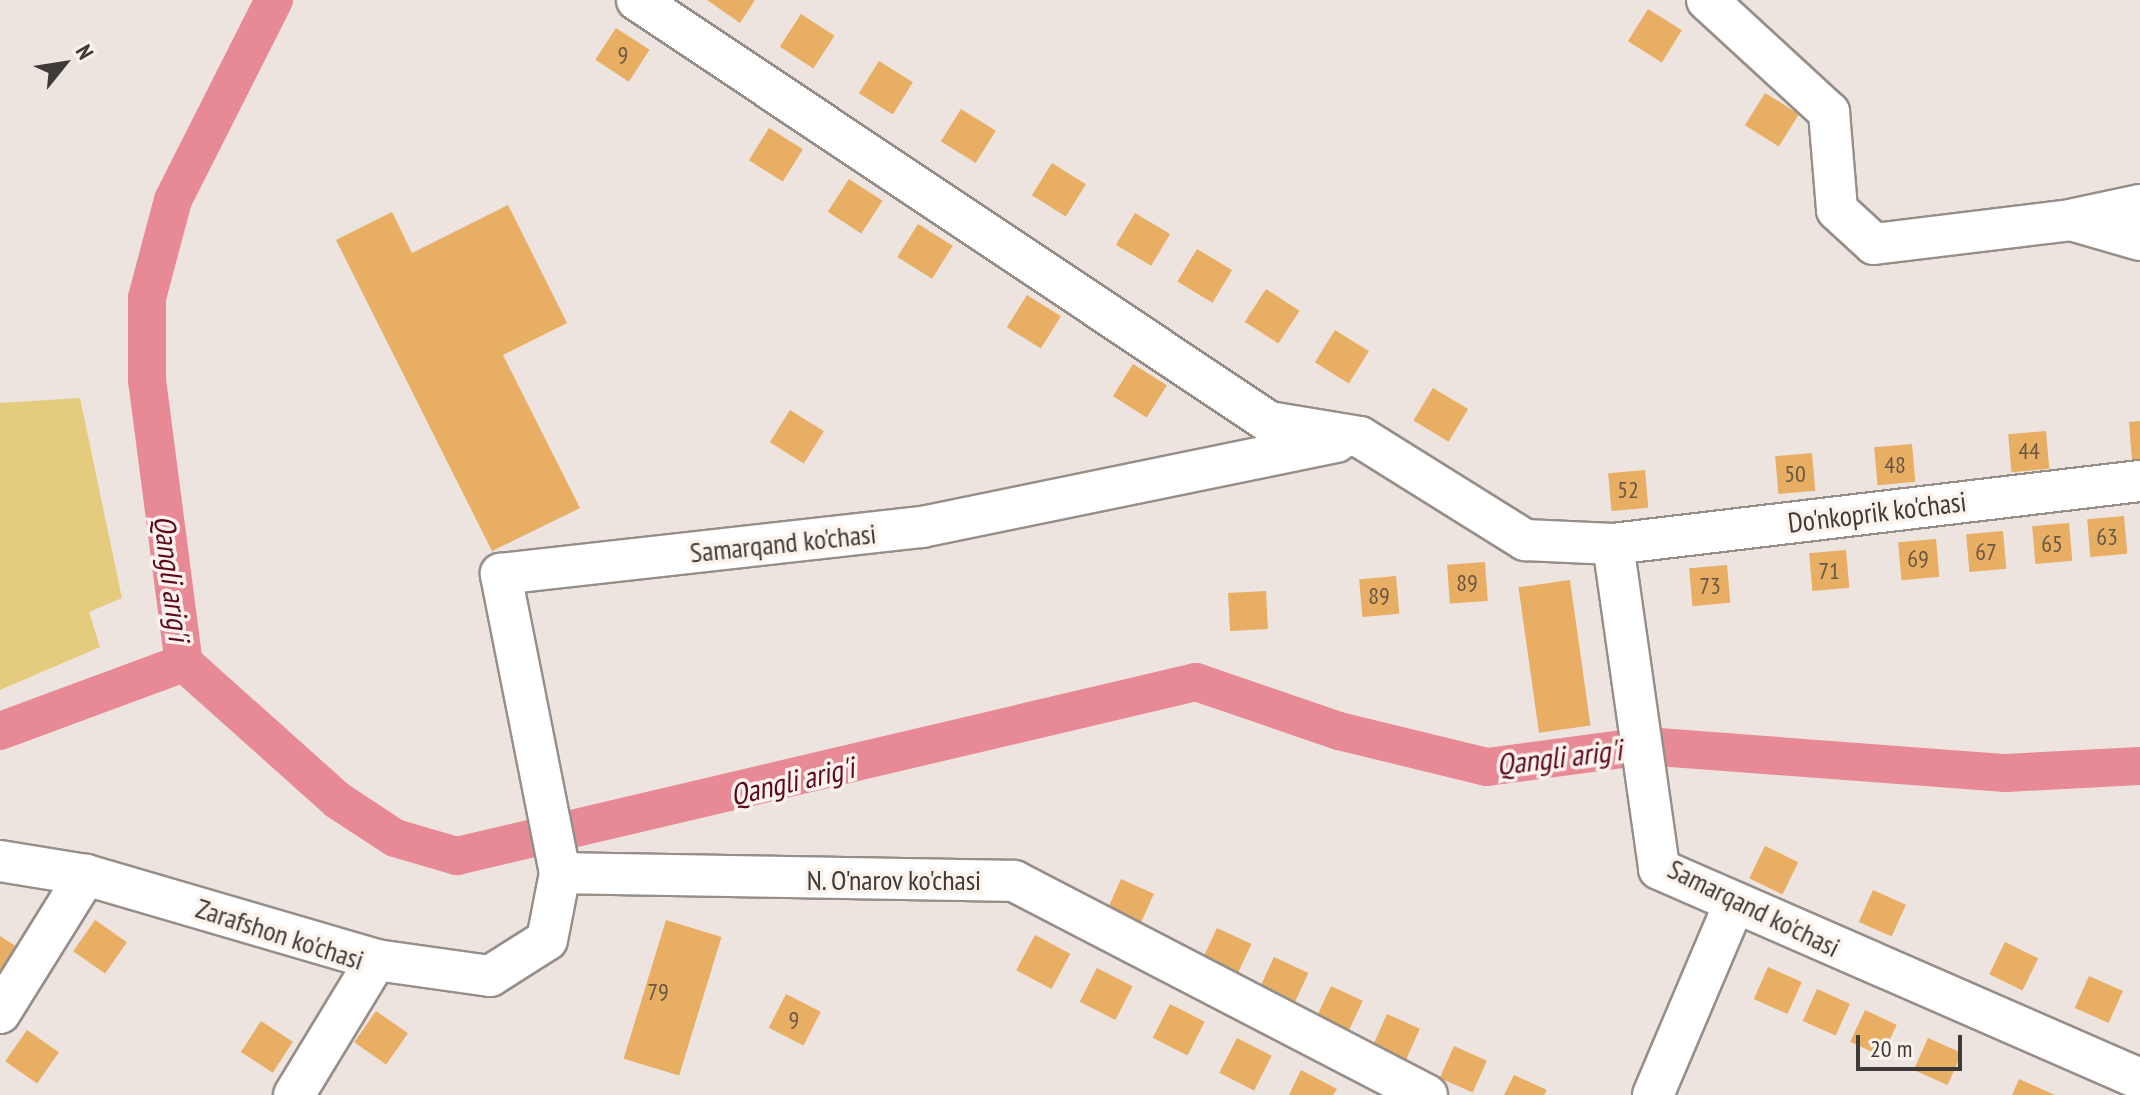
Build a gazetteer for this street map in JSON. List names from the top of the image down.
{
  "streets": {
    "street": [
      "Do'nkoprik ko'chasi",
      "Samarqand ko'chasi",
      "N. O'narov ko'chasi",
      "Zarafshon ko'chasi"
    ]
  },
  "crossings": [
    ["Do'nkoprik ko'chasi", "Samarqand ko'chasi"],
    ["Samarqand ko'chasi", "N. O'narov ko'chasi"]
  ],
  "water": ["Qangli arig'i"],
  "house_numbers": [
    "9",
    "44",
    "48",
    "50",
    "52",
    "63",
    "65",
    "67",
    "69",
    "71",
    "89",
    "73",
    "89",
    "79",
    "9"
  ],
  "scale_bar": "20 m",
  "north": "top right"
}
